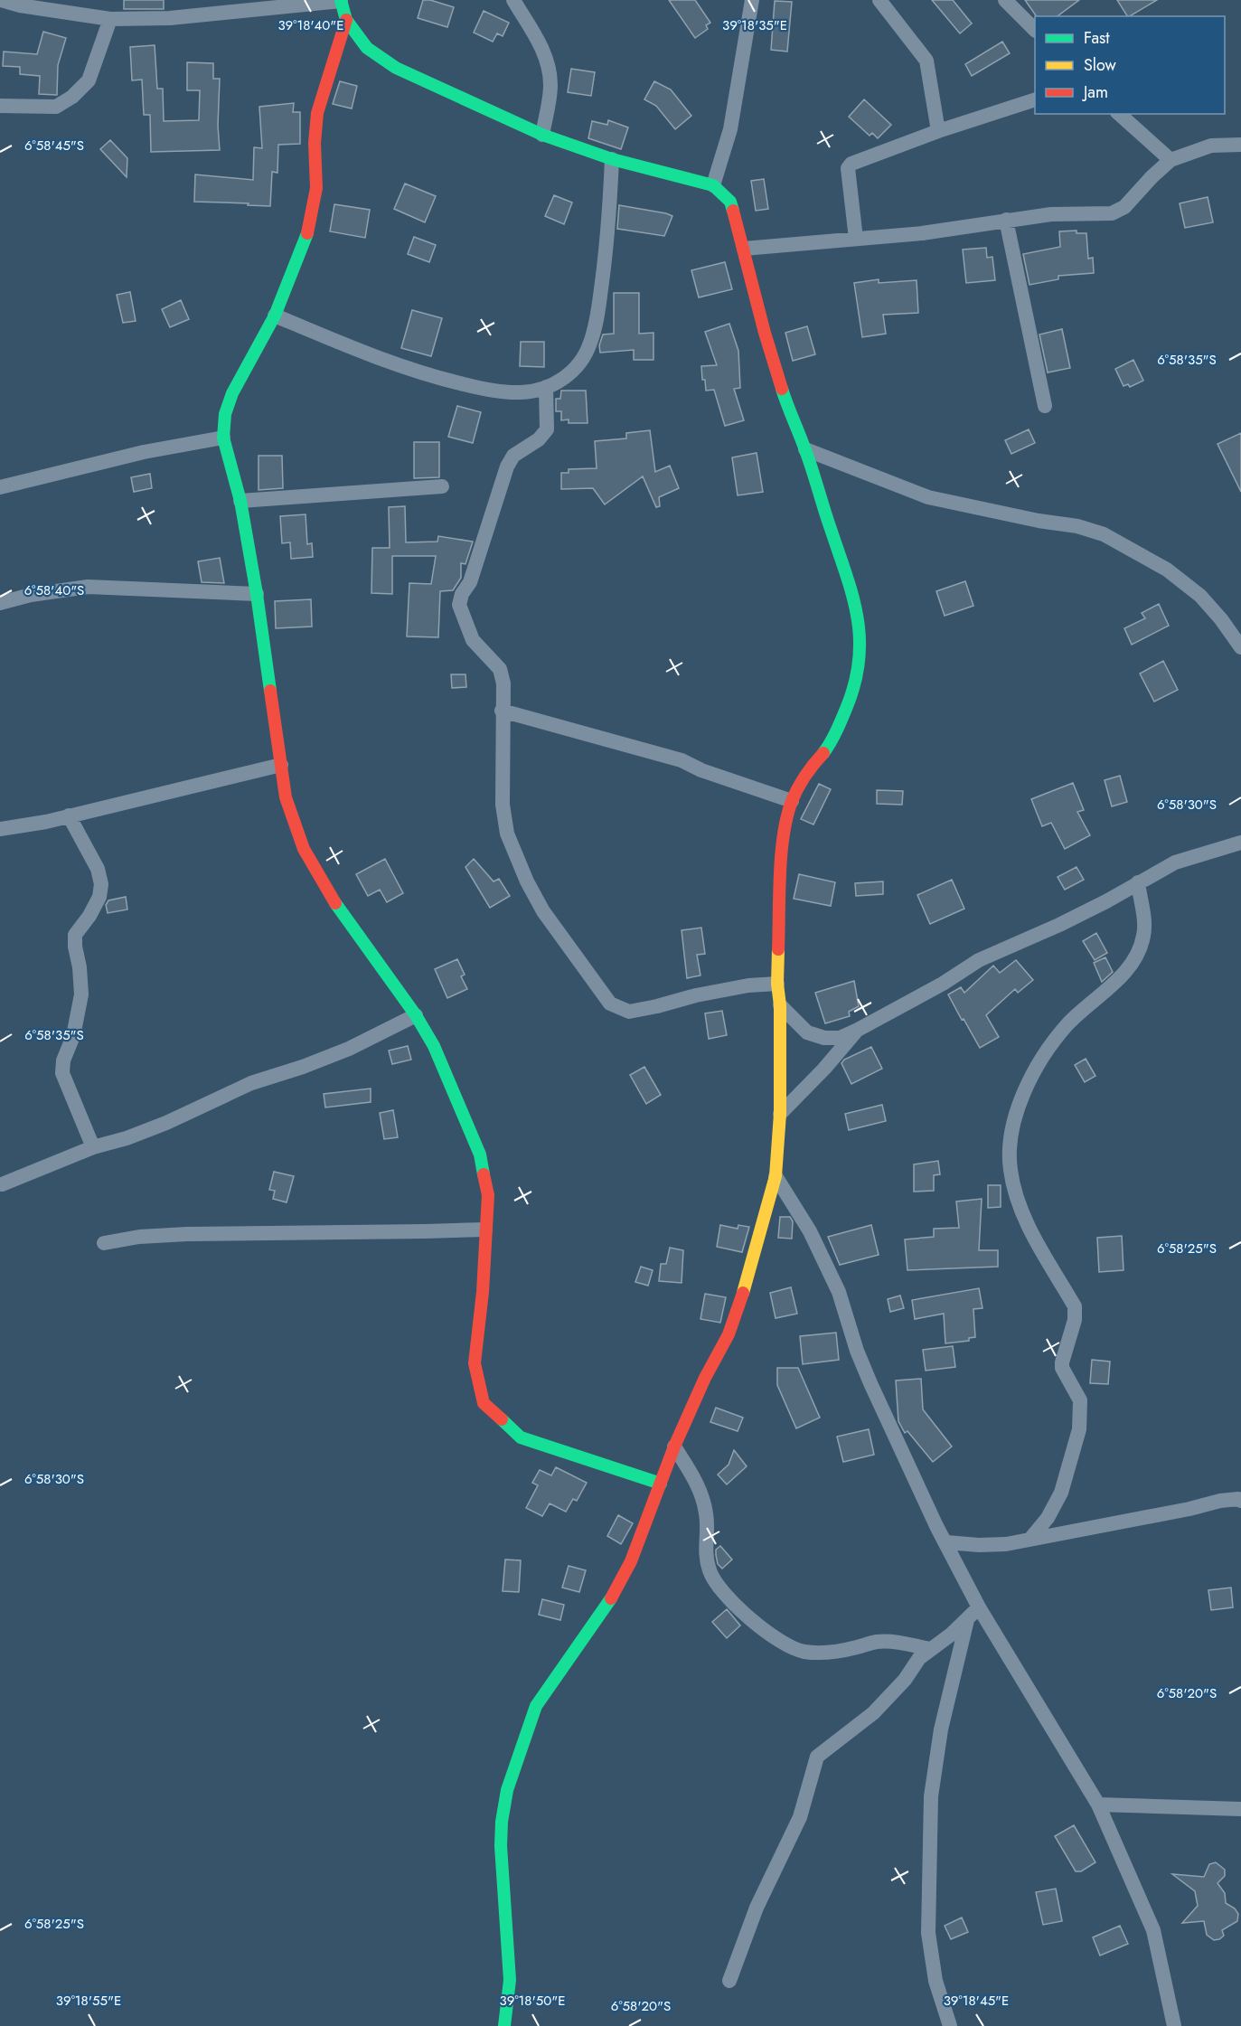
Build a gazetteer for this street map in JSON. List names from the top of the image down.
{
  "legend": ["Fast", "Slow", "Jam"],
  "coordinates": [
    "39°18'40\"E",
    "39°18'35\"E",
    "6°58'45\"S",
    "6°58'35\"S",
    "6°58'40\"S",
    "6°58'30\"S",
    "6°58'25\"S",
    "6°58'20\"S",
    "39°18'55\"E",
    "39°18'50\"E",
    "39°18'45\"E"
  ]
}
